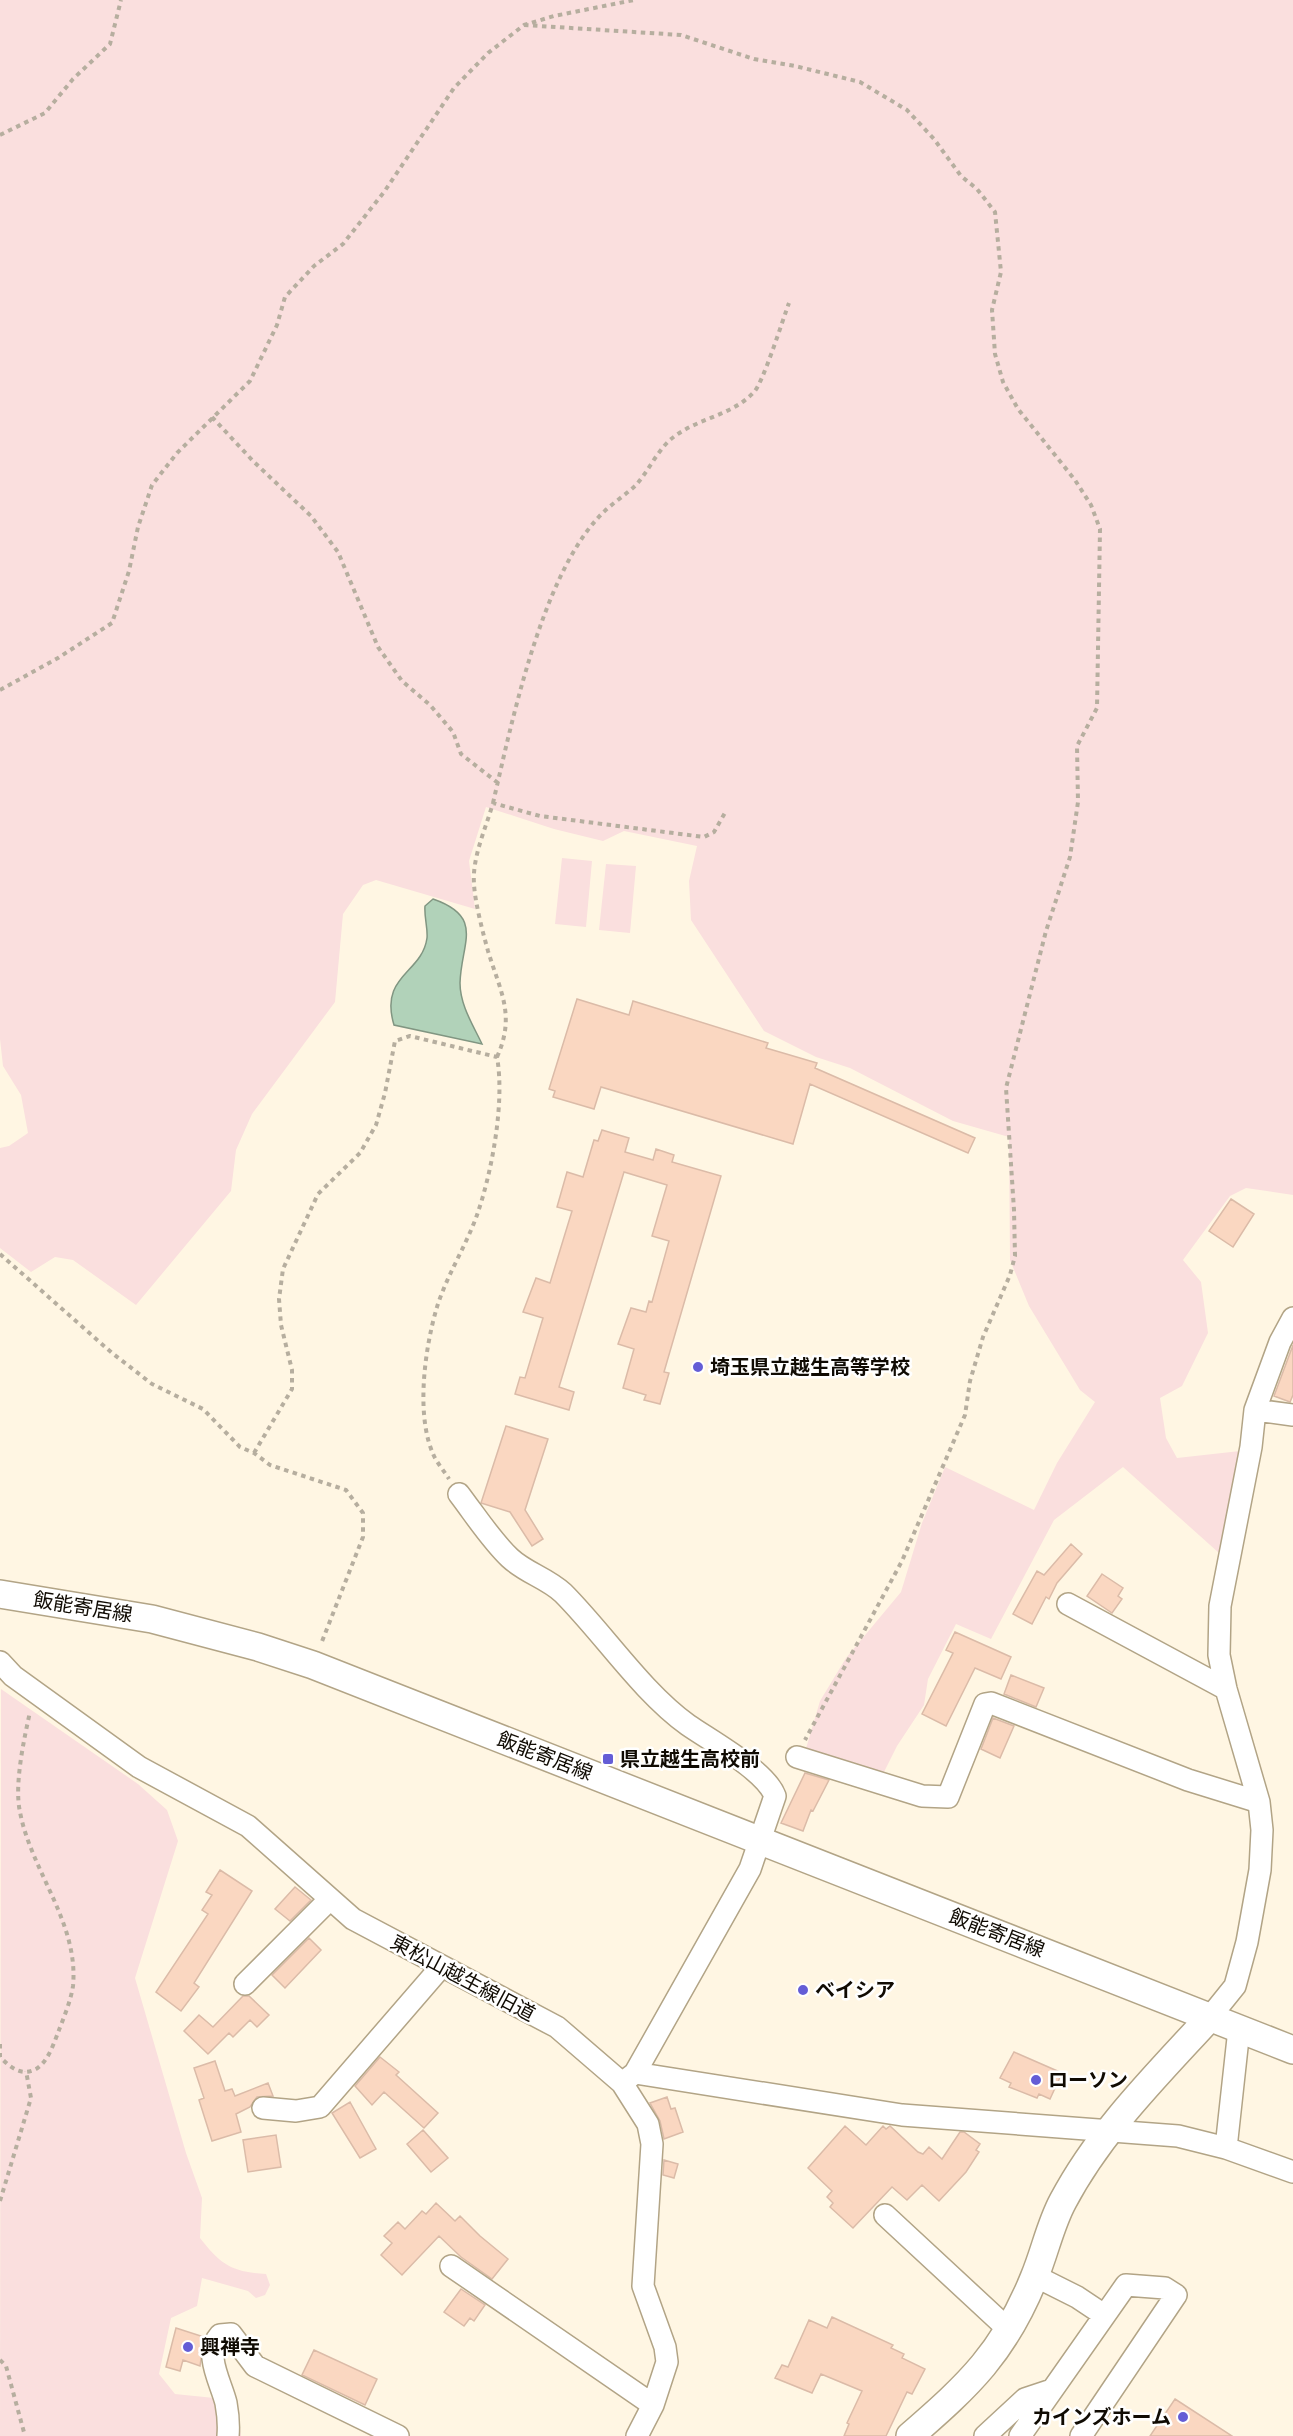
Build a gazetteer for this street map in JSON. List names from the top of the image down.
{
  "streets": {
    "main road": ["飯能寄居線"],
    "street": ["東松山越生線旧道"]
  },
  "places": {
    "other": [
      "埼玉県立越生高等学校",
      "ベイシア",
      "ローソン",
      "興禅寺",
      "カインズホーム"
    ],
    "transit": ["県立越生高校前"]
  }
}
